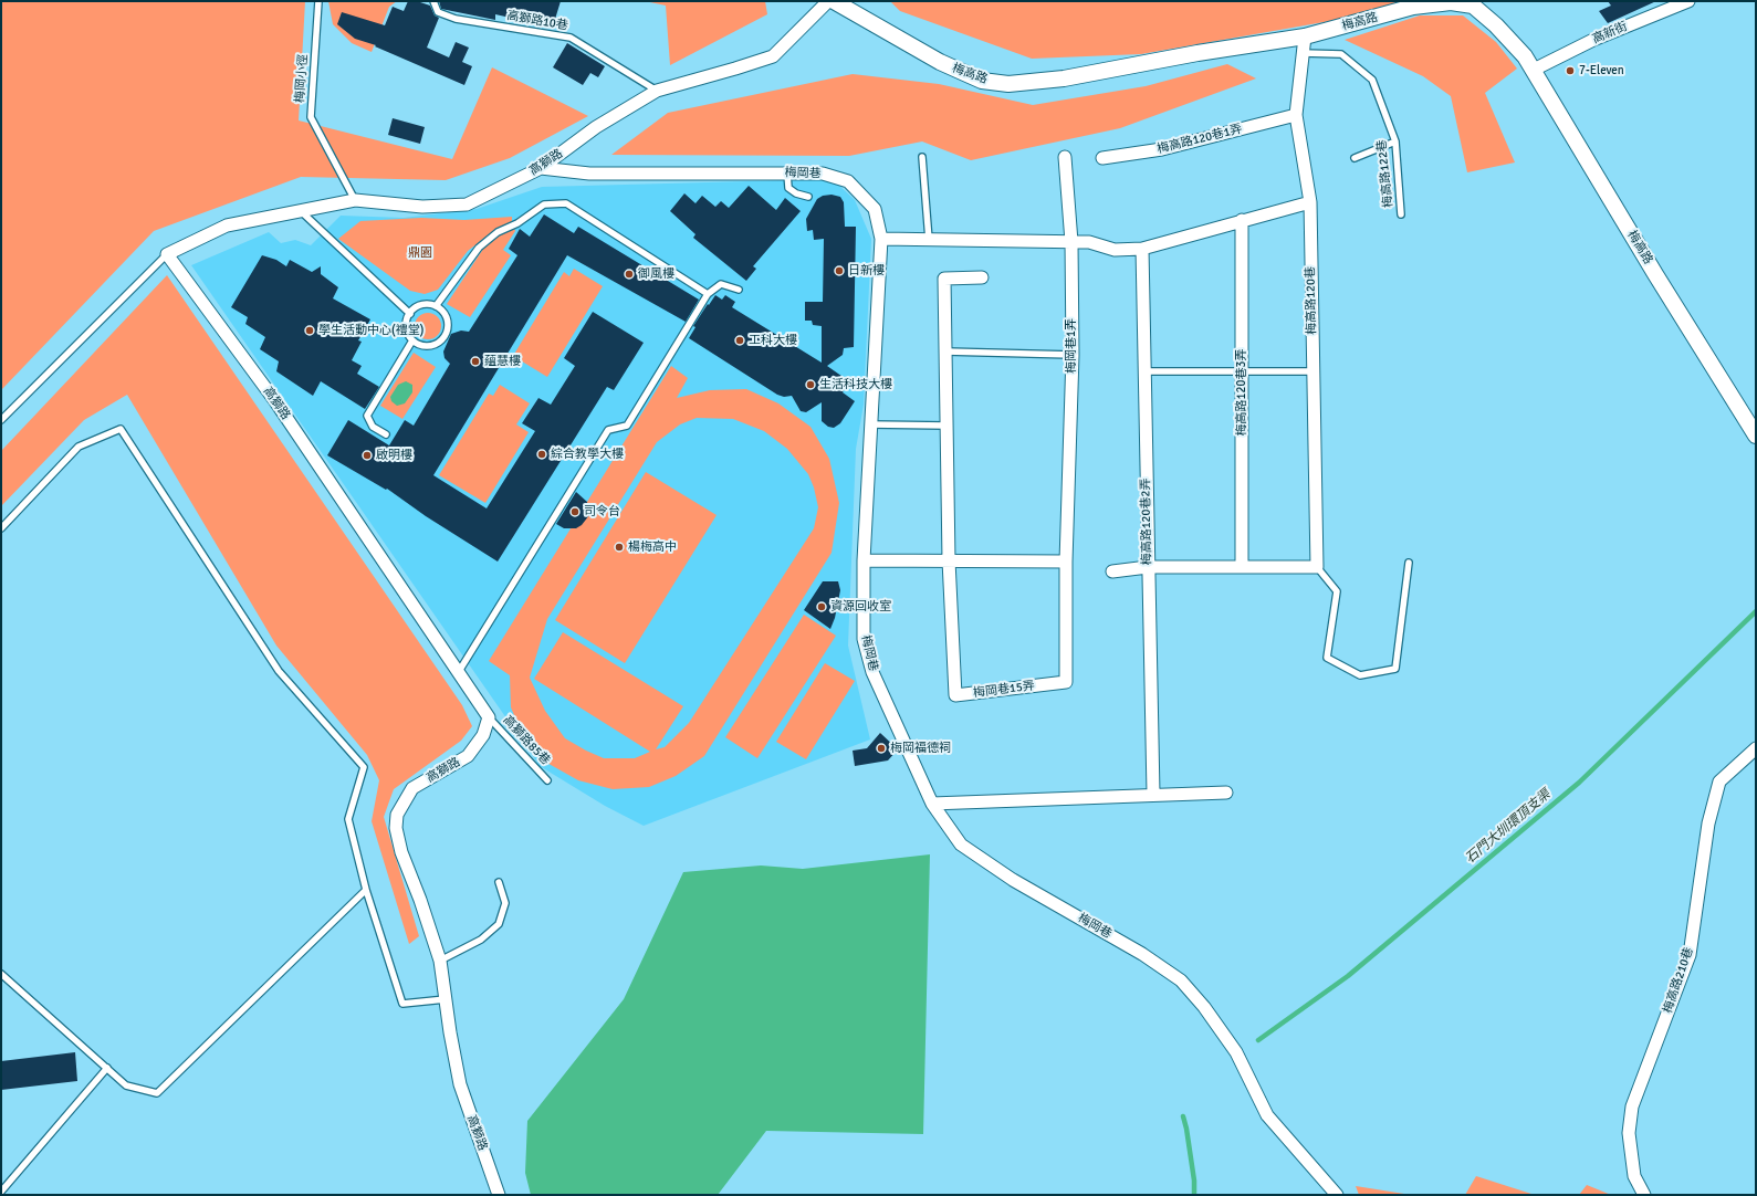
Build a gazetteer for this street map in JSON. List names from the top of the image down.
{
  "streets": {
    "street": [
      "梅高路",
      "高新街",
      "梅高路120巷1弄",
      "高獅路",
      "梅岡巷",
      "梅高路120巷",
      "梅岡巷1弄",
      "梅高路120巷3弄",
      "梅高路120巷2弄",
      "梅岡巷15弄",
      "梅高路210巷"
    ],
    "lane": [
      "高獅路10巷",
      "梅岡小徑",
      "梅高路122巷",
      "高獅路85巷"
    ]
  },
  "crossings": [
    ["高獅路10巷", "高獅路"],
    ["梅高路", "高新街"],
    ["梅高路", "梅高路120巷"],
    ["梅岡小徑", "高獅路"],
    ["梅高路120巷1弄", "梅高路120巷"],
    ["高獅路", "梅岡巷"],
    ["高獅路", "高獅路85巷"],
    ["梅高路122巷", "梅高路120巷"],
    ["梅岡巷1弄", "梅岡巷15弄"]
  ],
  "water": ["石門大圳環頂支渠"],
  "parks": ["鼎園"],
  "places": [
    "7-Eleven",
    "日新樓",
    "御風樓",
    "學生活動中心(禮堂)",
    "工科大樓",
    "蘊慧樓",
    "生活科技大樓",
    "綜合教學大樓",
    "啟明樓",
    "司令台",
    "楊梅高中",
    "資源回收室",
    "梅岡福德祠"
  ]
}
